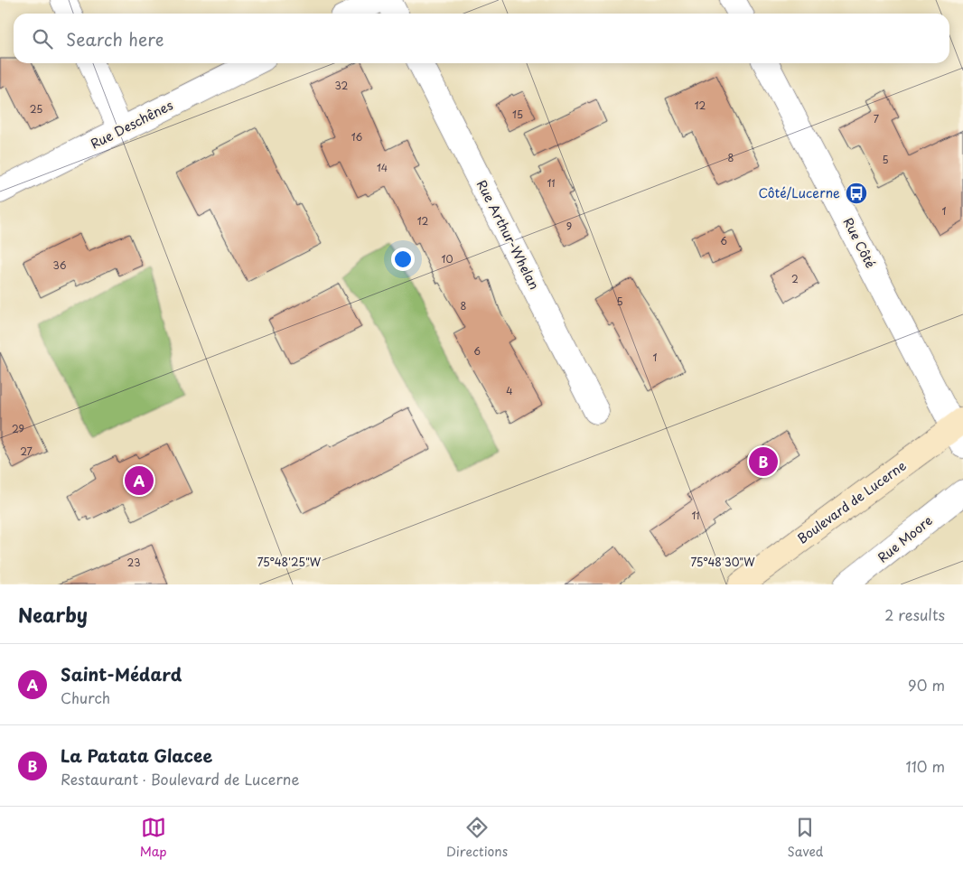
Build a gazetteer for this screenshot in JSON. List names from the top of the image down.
{
  "streets": {
    "main road": ["Boulevard de Lucerne"],
    "street": [
      "Rue Deschênes",
      "Rue Arthur-Whelan",
      "Rue Côté",
      "Rue Moore"
    ]
  },
  "crossings": [
    ["Rue Côté", "Boulevard de Lucerne"]
  ],
  "places": {
    "bus stop": ["Côté/Lucerne"]
  },
  "house_numbers": [
    "32",
    "12",
    "25",
    "15",
    "7",
    "16",
    "8",
    "5",
    "14",
    "11",
    "1",
    "12",
    "9",
    "6",
    "10",
    "36",
    "2",
    "5",
    "8",
    "6",
    "1",
    "4",
    "29",
    "27",
    "11",
    "23"
  ],
  "page": {
    "search": "Search here",
    "pins": ["B", "A"],
    "heading": ["Nearby", "2 results"],
    "list": [
      {
        "mark": "A",
        "name": "Saint-Médard",
        "note": "Church",
        "value": "90 m"
      },
      {
        "mark": "B",
        "name": "La Patata Glacee",
        "note": "Restaurant · Boulevard de Lucerne",
        "value": "110 m"
      }
    ],
    "nav": ["Map", "Directions", "Saved"]
  },
  "coordinates": ["75°48'25\"W", "75°48'30\"W"]
}
